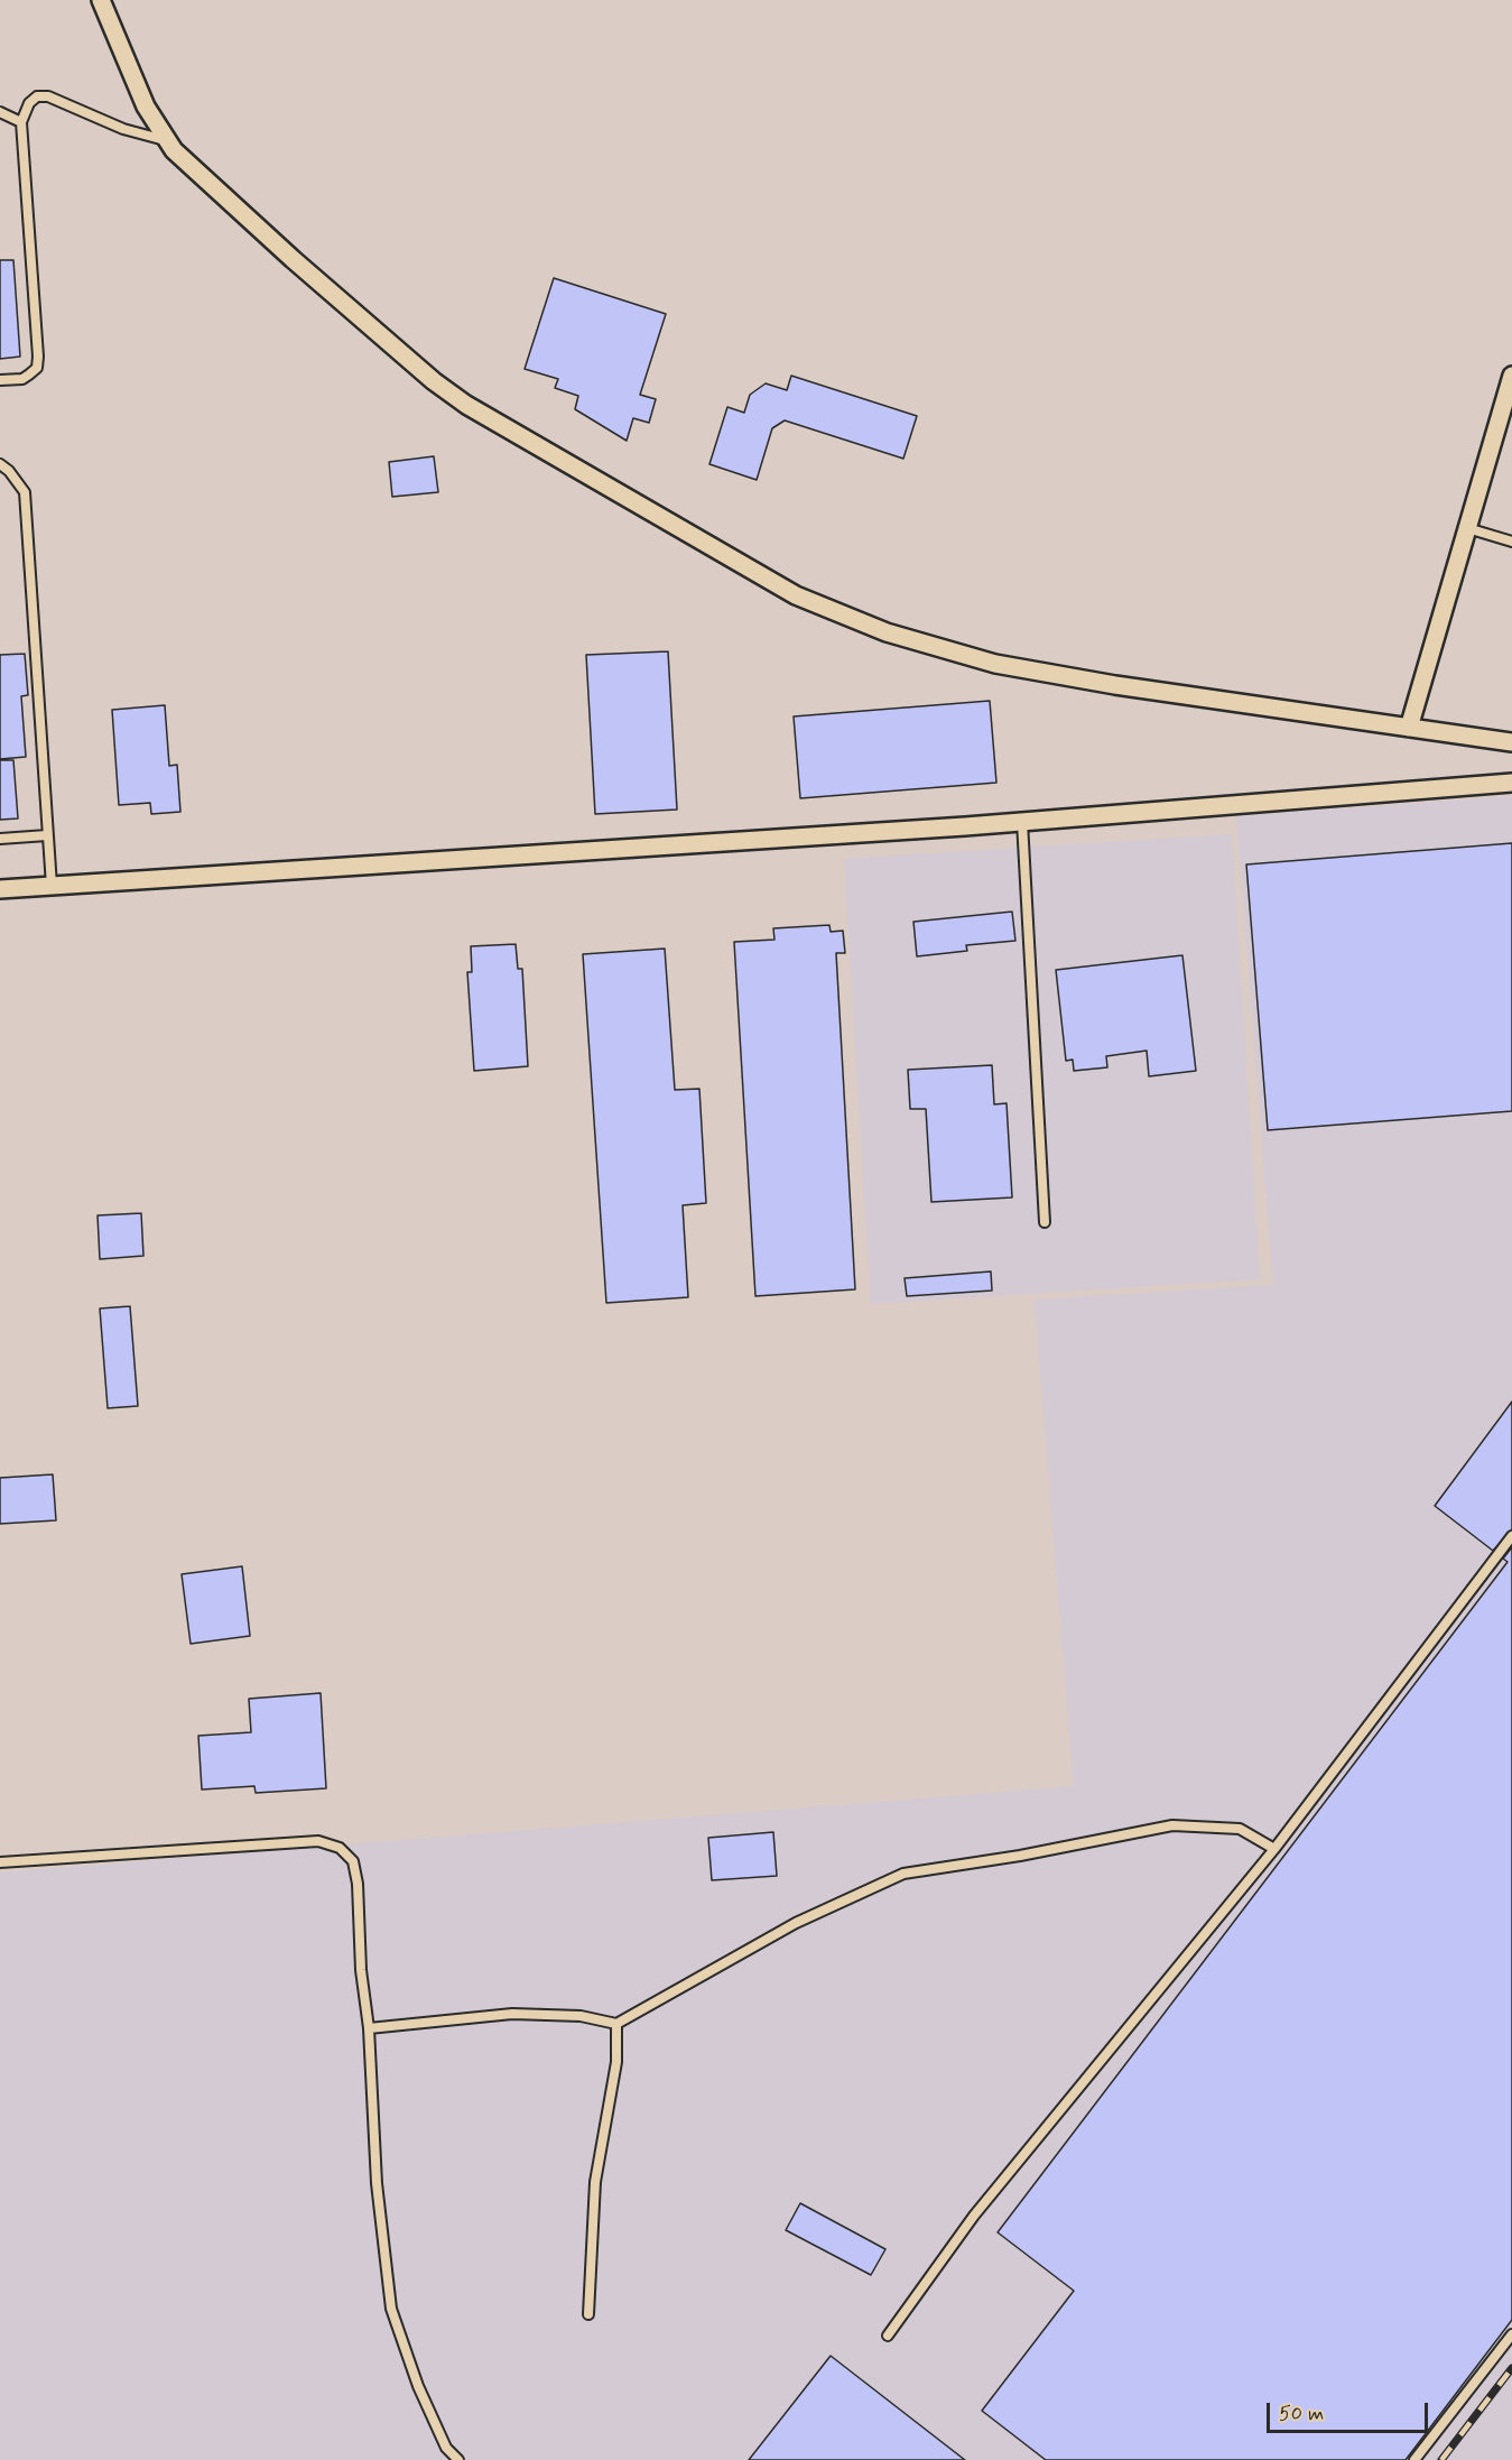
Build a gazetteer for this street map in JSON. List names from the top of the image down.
{
  "scale_bar": "50 m"
}
